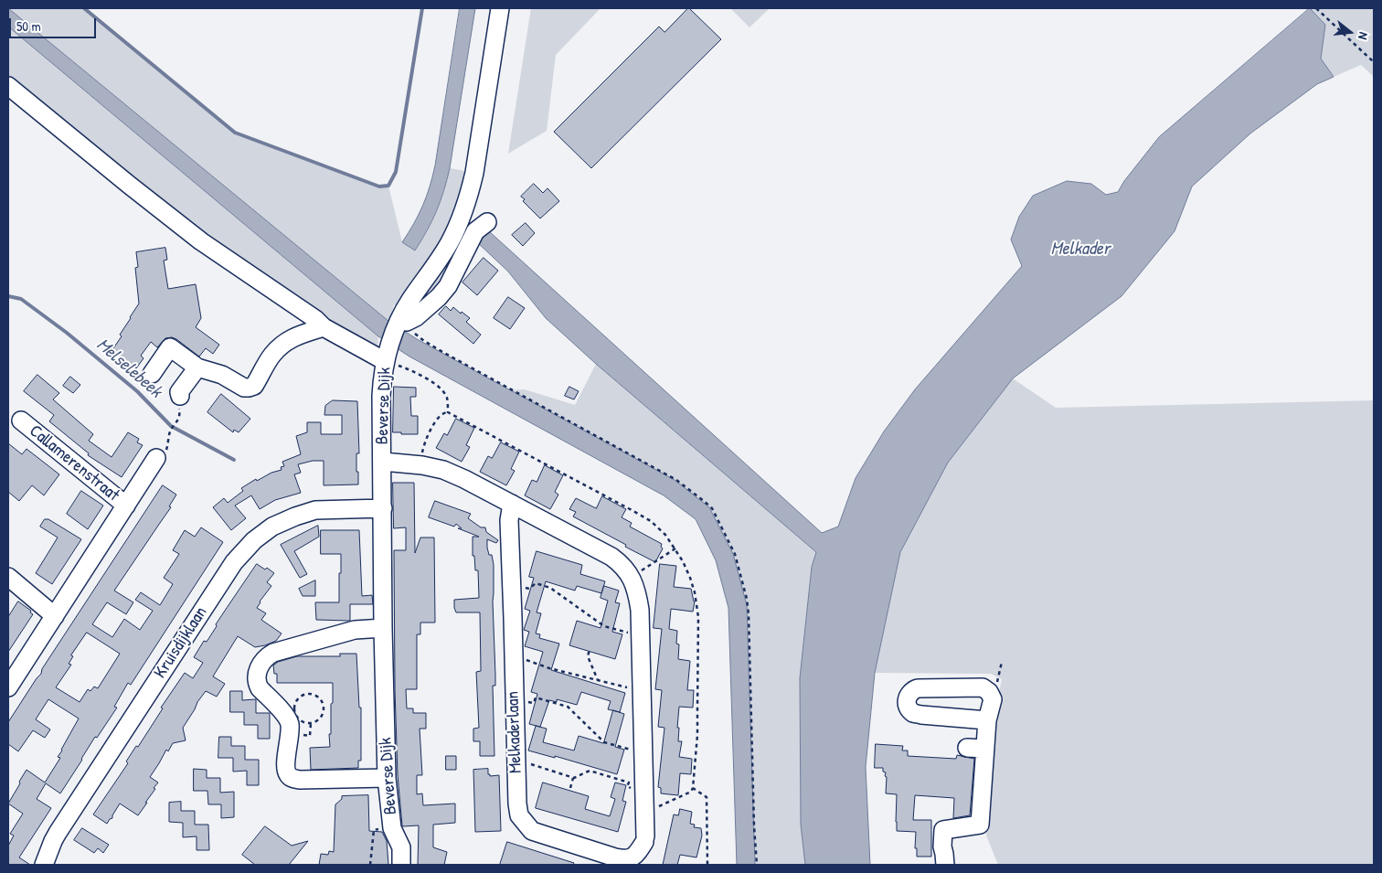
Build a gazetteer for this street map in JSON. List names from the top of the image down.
{
  "streets": {
    "street": [
      "Beverse Dijk",
      "Callamerenstraat",
      "Kruisdijklaan",
      "Melkaderlaan"
    ]
  },
  "crossings": [
    ["Beverse Dijk", "Kruisdijklaan"],
    ["Beverse Dijk", "Melkaderlaan"]
  ],
  "water": ["Melkader", "Melselebeek"],
  "scale_bar": "50 m",
  "north": "right"
}
